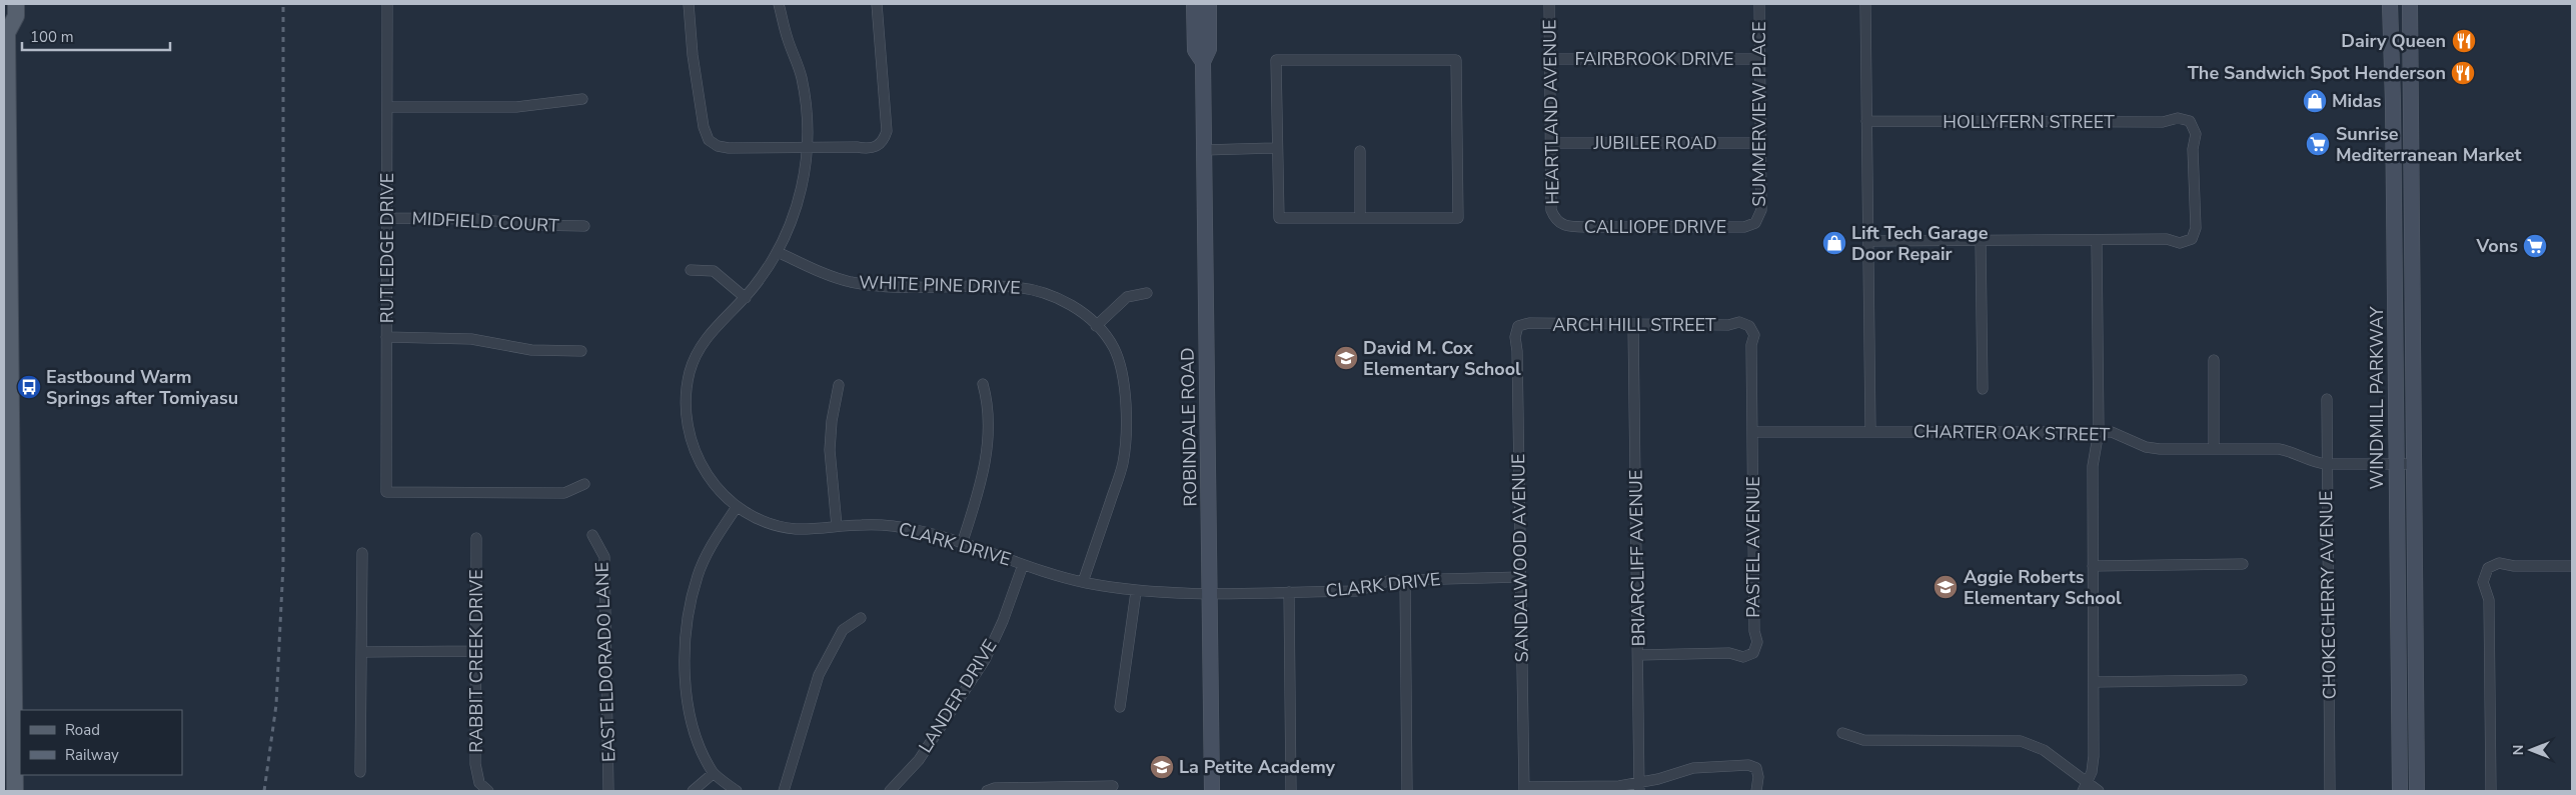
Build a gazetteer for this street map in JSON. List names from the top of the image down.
{
  "streets": {
    "main road": ["WINDMILL PARKWAY", "ROBINDALE ROAD"],
    "street": [
      "FAIRBROOK DRIVE",
      "HEARTLAND AVENUE",
      "SUMMERVIEW PLACE",
      "HOLLYFERN STREET",
      "JUBILEE ROAD",
      "MIDFIELD COURT",
      "CALLIOPE DRIVE",
      "RUTLEDGE DRIVE",
      "WHITE PINE DRIVE",
      "ARCH HILL STREET",
      "CHARTER OAK STREET",
      "CLARK DRIVE",
      "PASTEL AVENUE",
      "SANDALWOOD AVENUE",
      "BRIARCLIFF AVENUE",
      "CHOKECHERRY AVENUE",
      "RABBIT CREEK DRIVE",
      "EAST ELDORADO LANE",
      "LANDER DRIVE"
    ]
  },
  "crossings": [
    ["FAIRBROOK DRIVE", "HEARTLAND AVENUE"],
    ["FAIRBROOK DRIVE", "SUMMERVIEW PLACE"],
    ["HEARTLAND AVENUE", "JUBILEE ROAD"],
    ["HEARTLAND AVENUE", "CALLIOPE DRIVE"],
    ["SUMMERVIEW PLACE", "JUBILEE ROAD"],
    ["SUMMERVIEW PLACE", "CALLIOPE DRIVE"],
    ["MIDFIELD COURT", "RUTLEDGE DRIVE"],
    ["WHITE PINE DRIVE", "CLARK DRIVE"],
    ["ARCH HILL STREET", "PASTEL AVENUE"],
    ["ARCH HILL STREET", "SANDALWOOD AVENUE"],
    ["ARCH HILL STREET", "BRIARCLIFF AVENUE"],
    ["WINDMILL PARKWAY", "CHARTER OAK STREET"],
    ["ROBINDALE ROAD", "CLARK DRIVE"],
    ["CHARTER OAK STREET", "PASTEL AVENUE"],
    ["CHARTER OAK STREET", "CHOKECHERRY AVENUE"],
    ["CLARK DRIVE", "SANDALWOOD AVENUE"],
    ["CLARK DRIVE", "LANDER DRIVE"],
    ["PASTEL AVENUE", "BRIARCLIFF AVENUE"]
  ],
  "places": {
    "restaurant": ["Dairy Queen", "The Sandwich Spot Henderson"],
    "shop": ["Midas", "Lift Tech Garage Door Repair"],
    "supermarket": ["Sunrise Mediterranean Market", "Vons"],
    "school or university": ["David M. Cox Elementary School", "Aggie Roberts Elementary School", "La Petite Academy"],
    "bus stop": ["Eastbound Warm Springs after Tomiyasu"]
  },
  "legend": ["Road", "Railway"],
  "scale_bar": "100 m",
  "north": "left"
}
